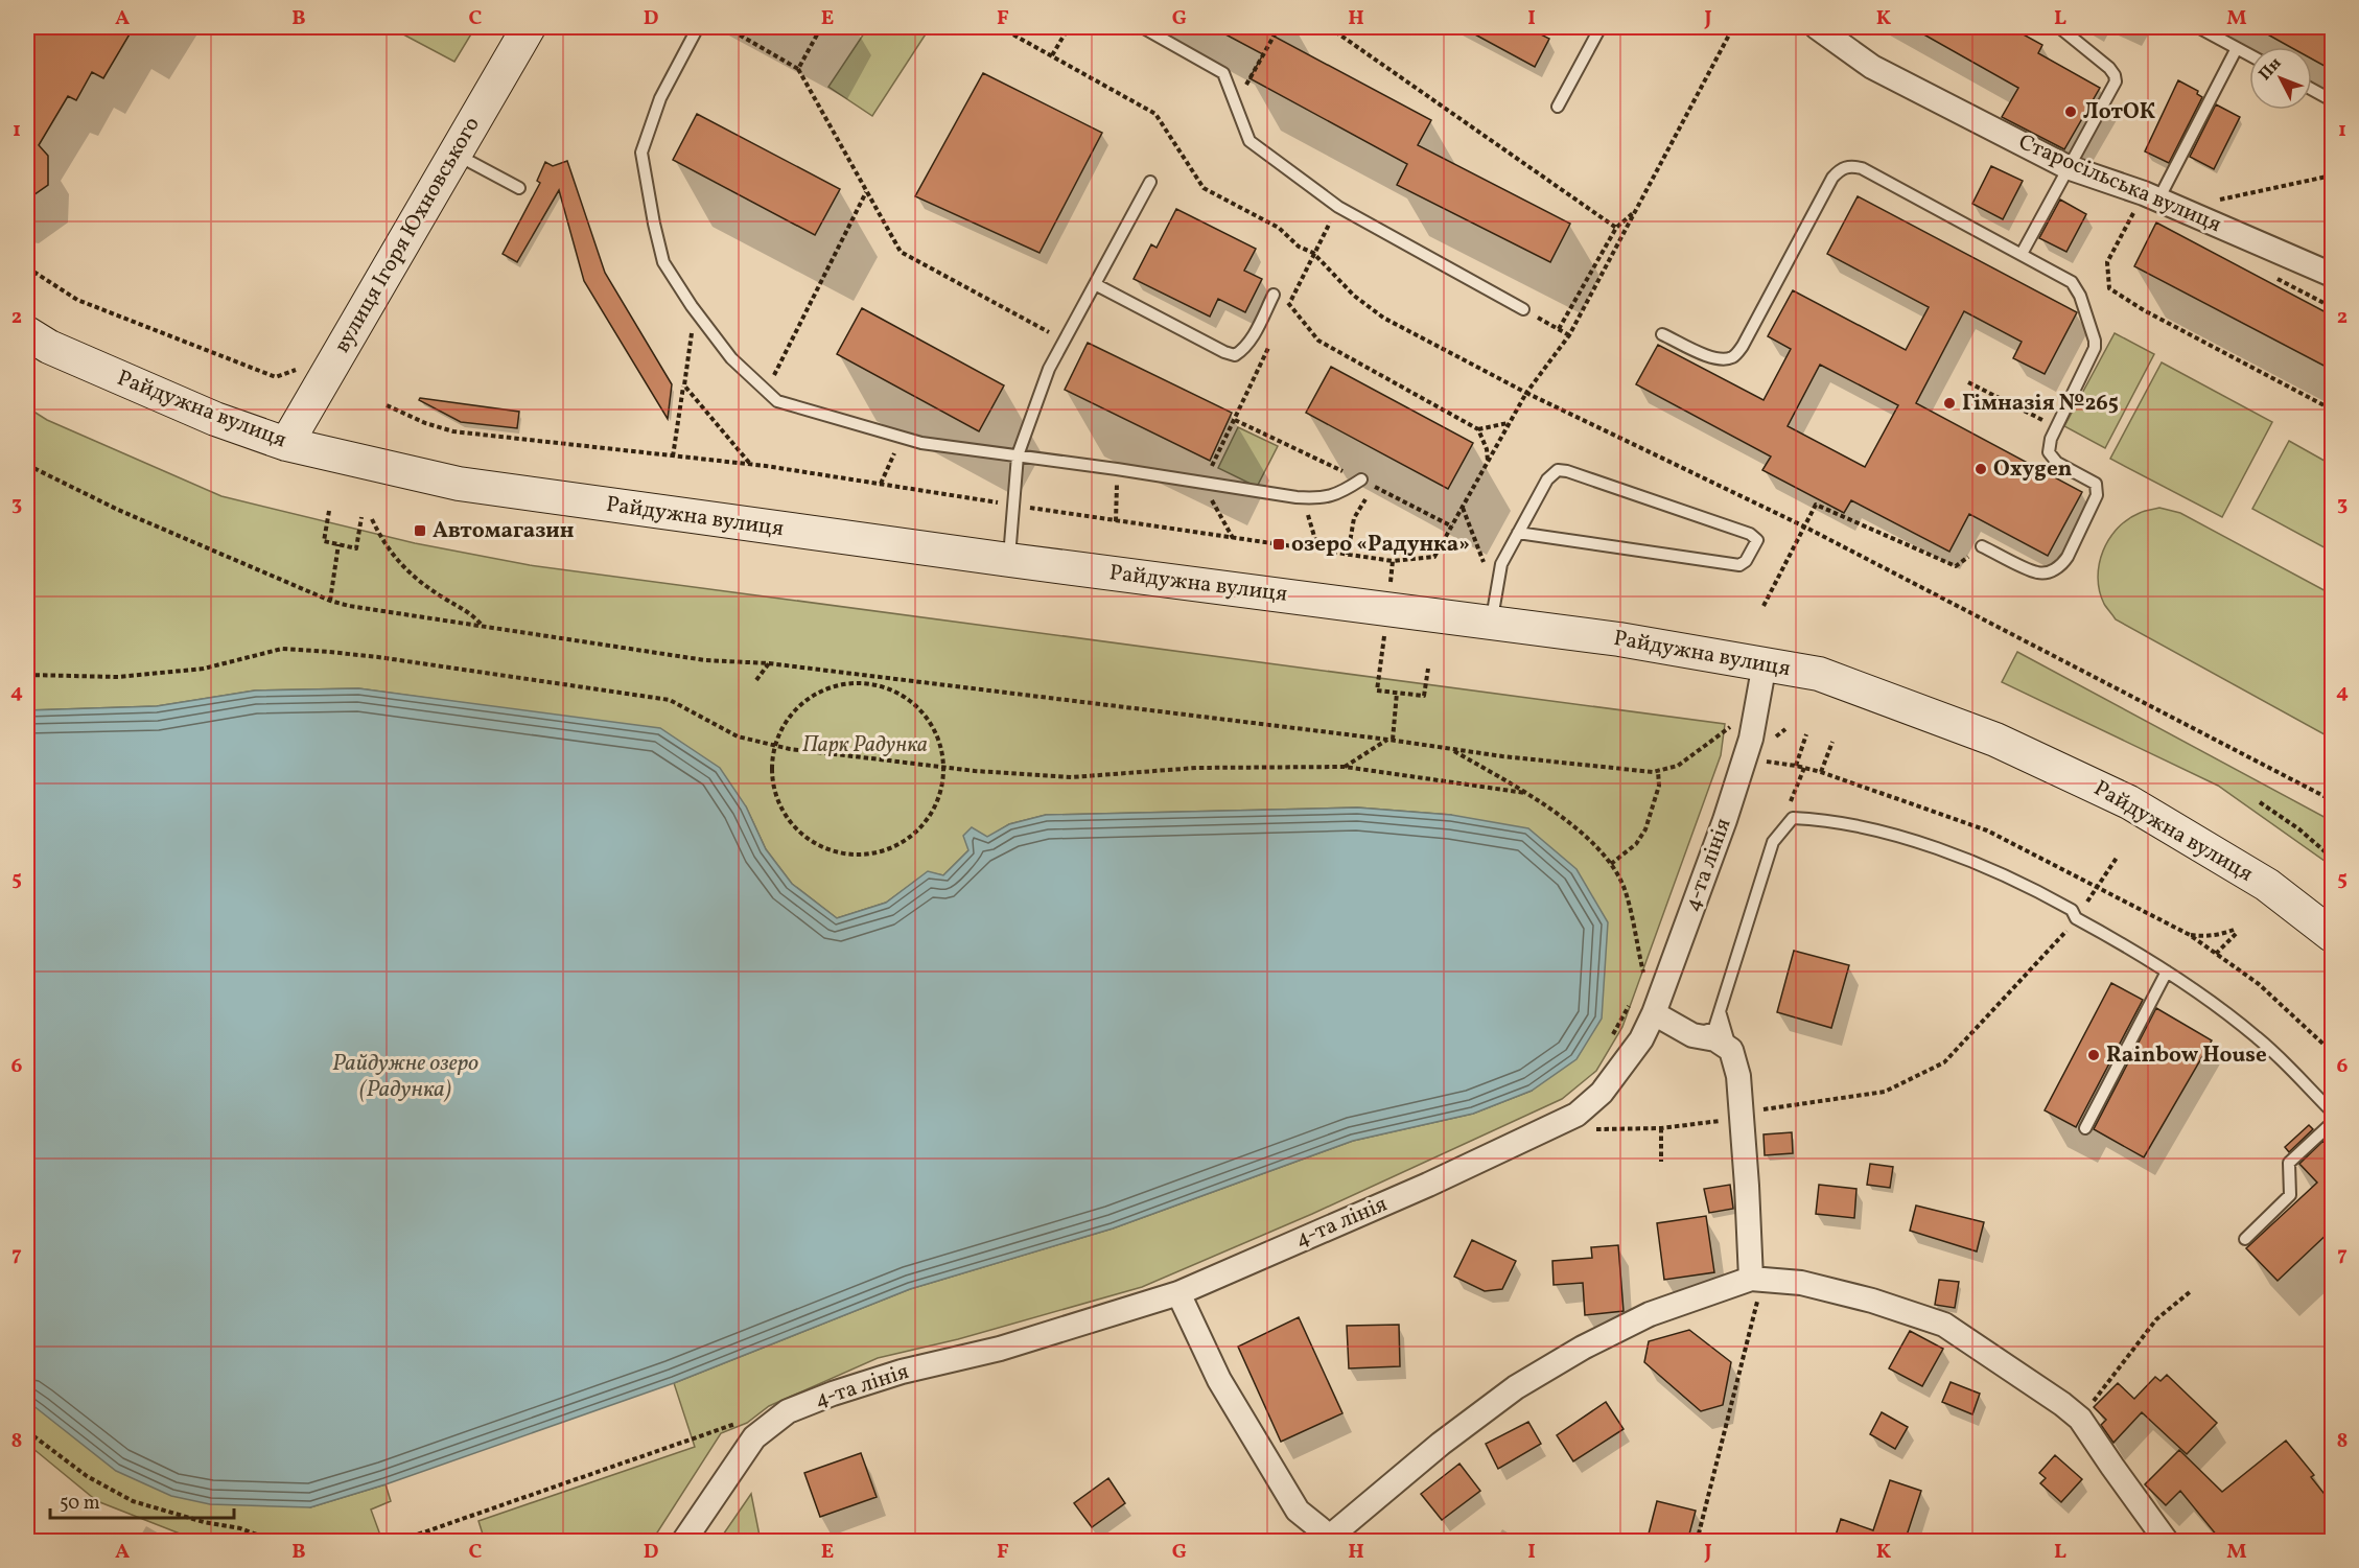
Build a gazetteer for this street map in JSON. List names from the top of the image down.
{
  "streets": {
    "street": [
      "Старосільська вулиця",
      "вулиця Ігоря Юхновського",
      "Райдужна вулиця",
      "4-та лінія"
    ]
  },
  "crossings": [
    ["вулиця Ігоря Юхновського", "Райдужна вулиця"],
    ["Райдужна вулиця", "4-та лінія"]
  ],
  "water": ["Райдужне озеро (Радунка)"],
  "parks": ["Парк Радунка"],
  "places": {
    "other": [
      "ЛотОК",
      "Гімназія №265",
      "Oxygen",
      "Rainbow House"
    ],
    "transit": ["Автомагазин", "озеро «Радунка»"]
  },
  "scale_bar": "50 m",
  "north": "top left",
  "grid": {
    "columns": [
      "A",
      "B",
      "C",
      "D",
      "E",
      "F",
      "G",
      "H",
      "I",
      "J",
      "K",
      "L",
      "M"
    ],
    "rows": [
      "1",
      "2",
      "3",
      "4",
      "5",
      "6",
      "7",
      "8"
    ]
  }
}
